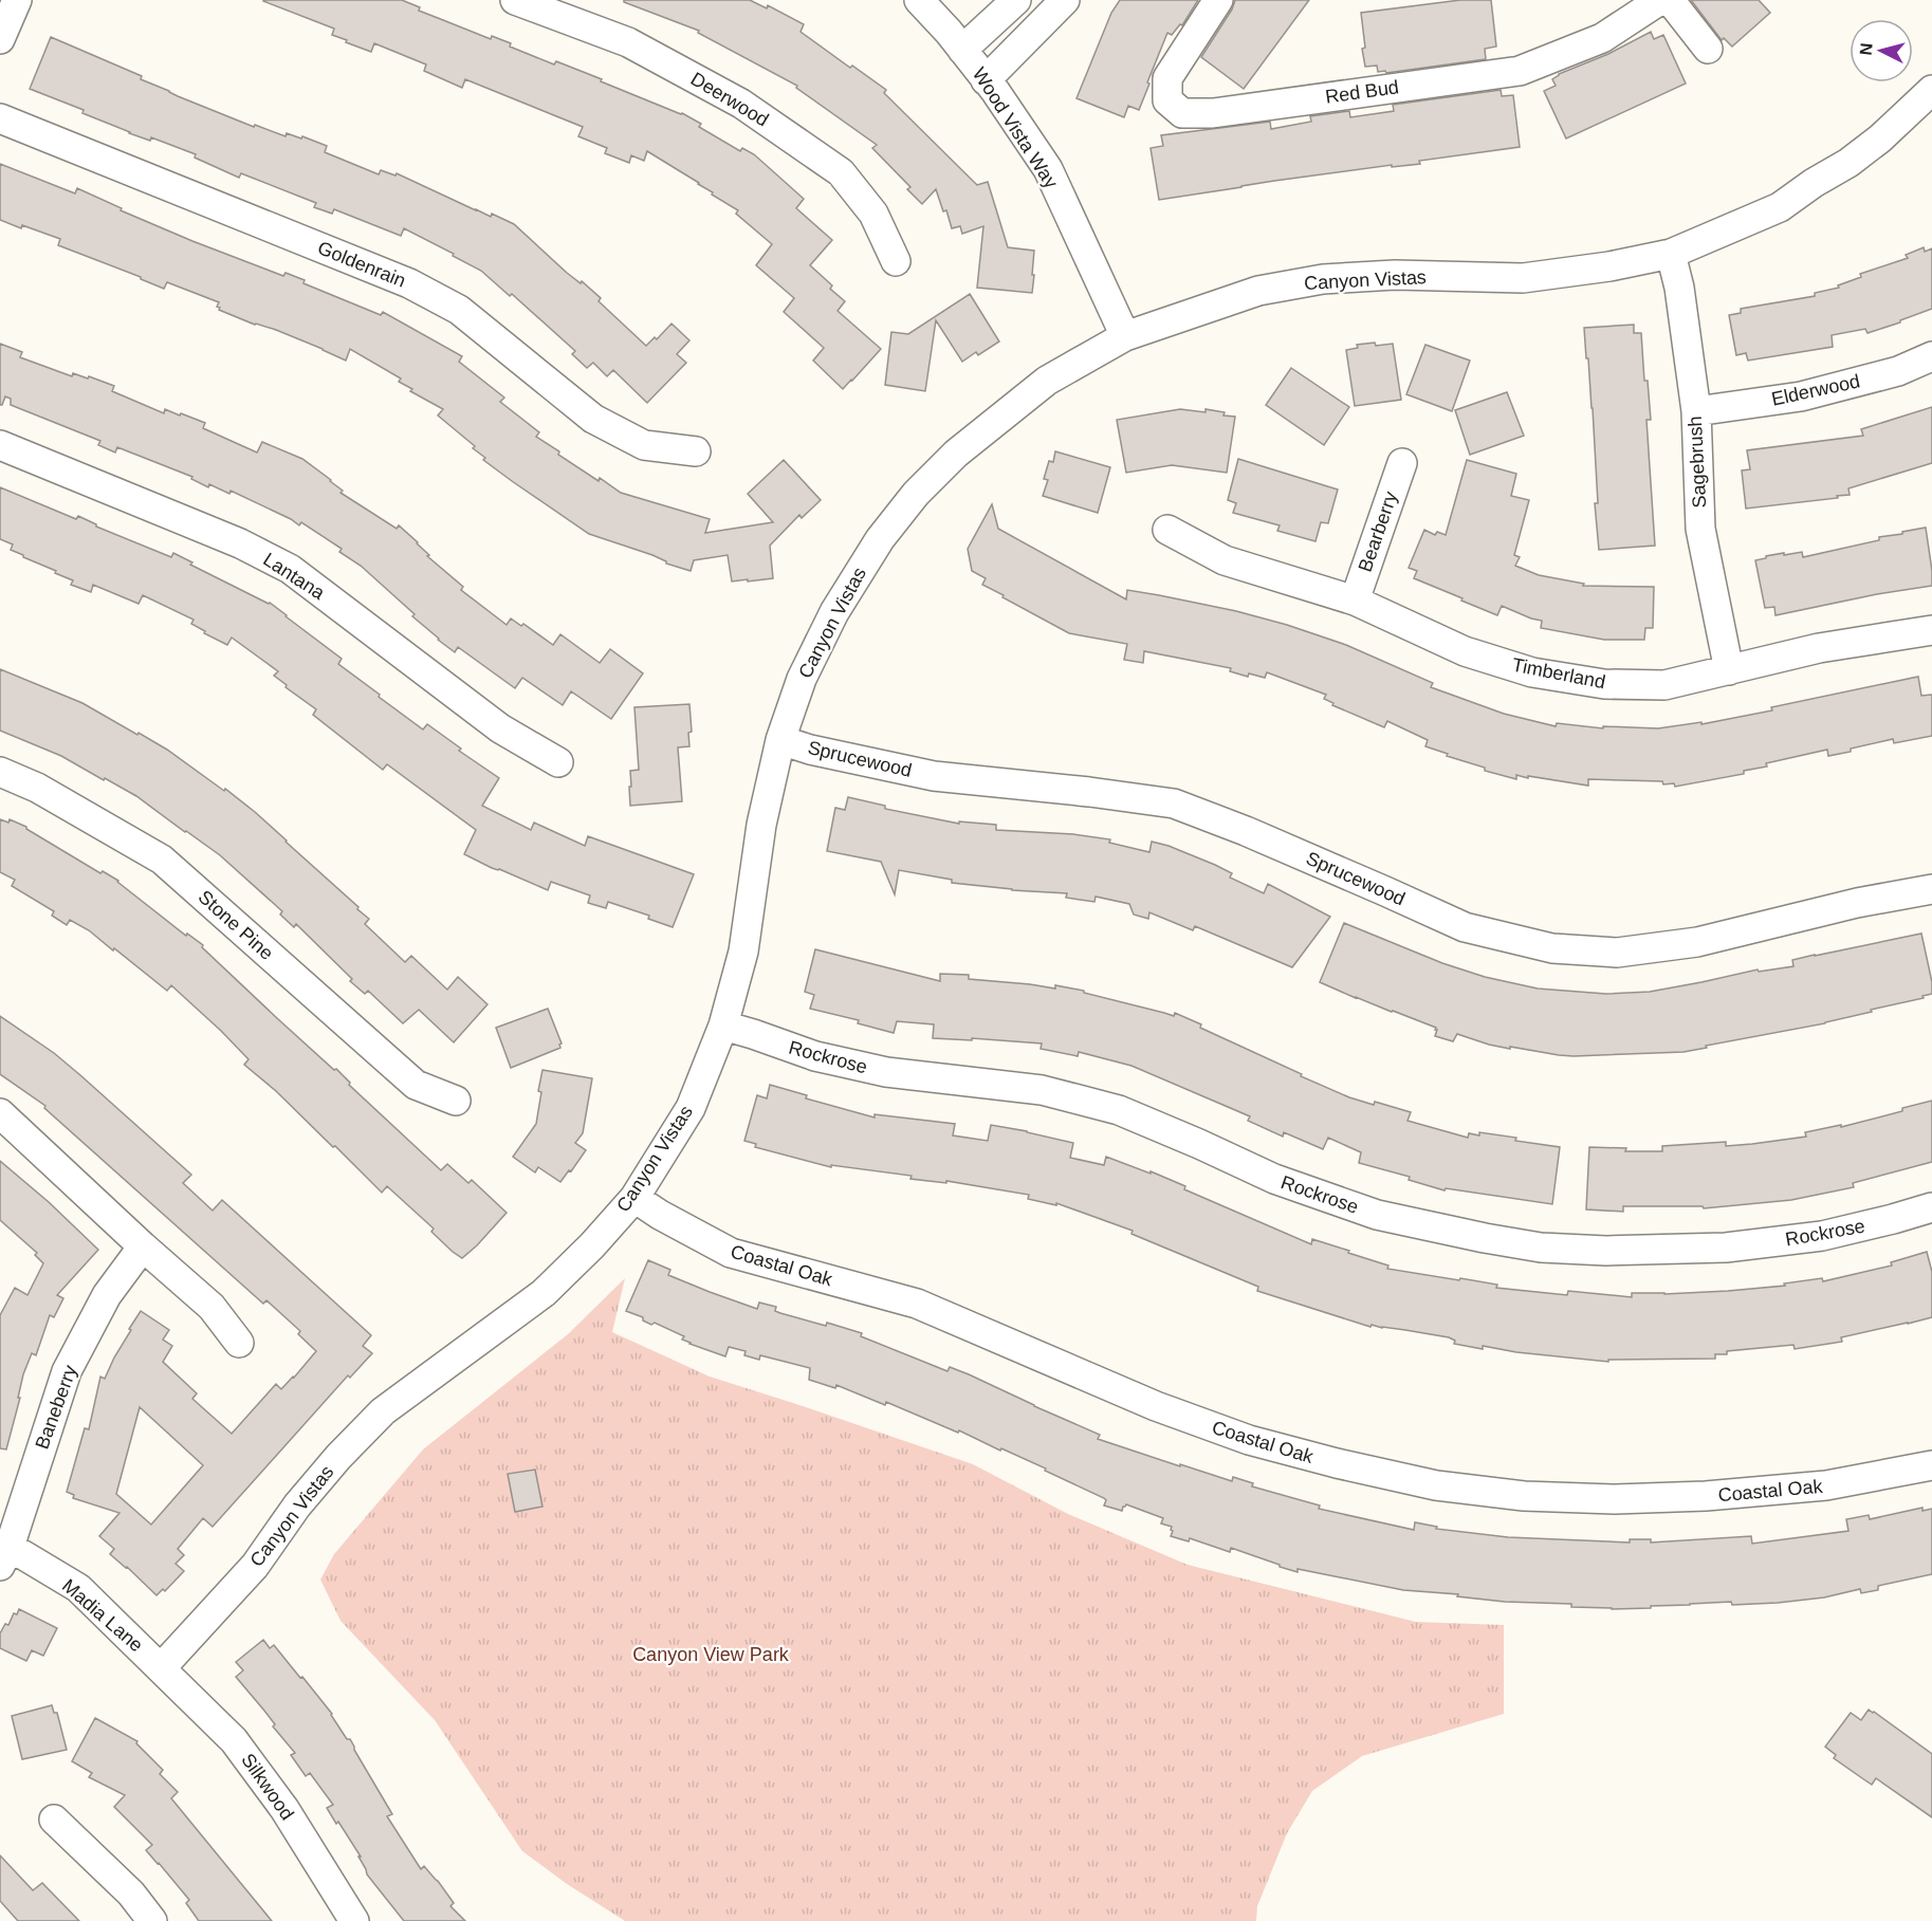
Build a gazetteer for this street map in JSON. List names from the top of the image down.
{
  "streets": {
    "street": [
      "Red Bud",
      "Deerwood",
      "Wood Vista Way",
      "Goldenrain",
      "Canyon Vistas",
      "Elderwood",
      "Sagebrush",
      "Bearberry",
      "Lantana",
      "Timberland",
      "Sprucewood",
      "Stone Pine",
      "Rockrose",
      "Coastal Oak",
      "Baneberry",
      "Madia Lane",
      "Silkwood"
    ]
  },
  "crossings": [
    ["Wood Vista Way", "Canyon Vistas"],
    ["Canyon Vistas", "Sagebrush"],
    ["Canyon Vistas", "Sprucewood"],
    ["Canyon Vistas", "Rockrose"],
    ["Canyon Vistas", "Coastal Oak"],
    ["Canyon Vistas", "Madia Lane"],
    ["Canyon Vistas", "Silkwood"],
    ["Elderwood", "Sagebrush"],
    ["Sagebrush", "Timberland"],
    ["Bearberry", "Timberland"],
    ["Baneberry", "Madia Lane"],
    ["Madia Lane", "Silkwood"]
  ],
  "parks": ["Canyon View Park"],
  "north": "left"
}
